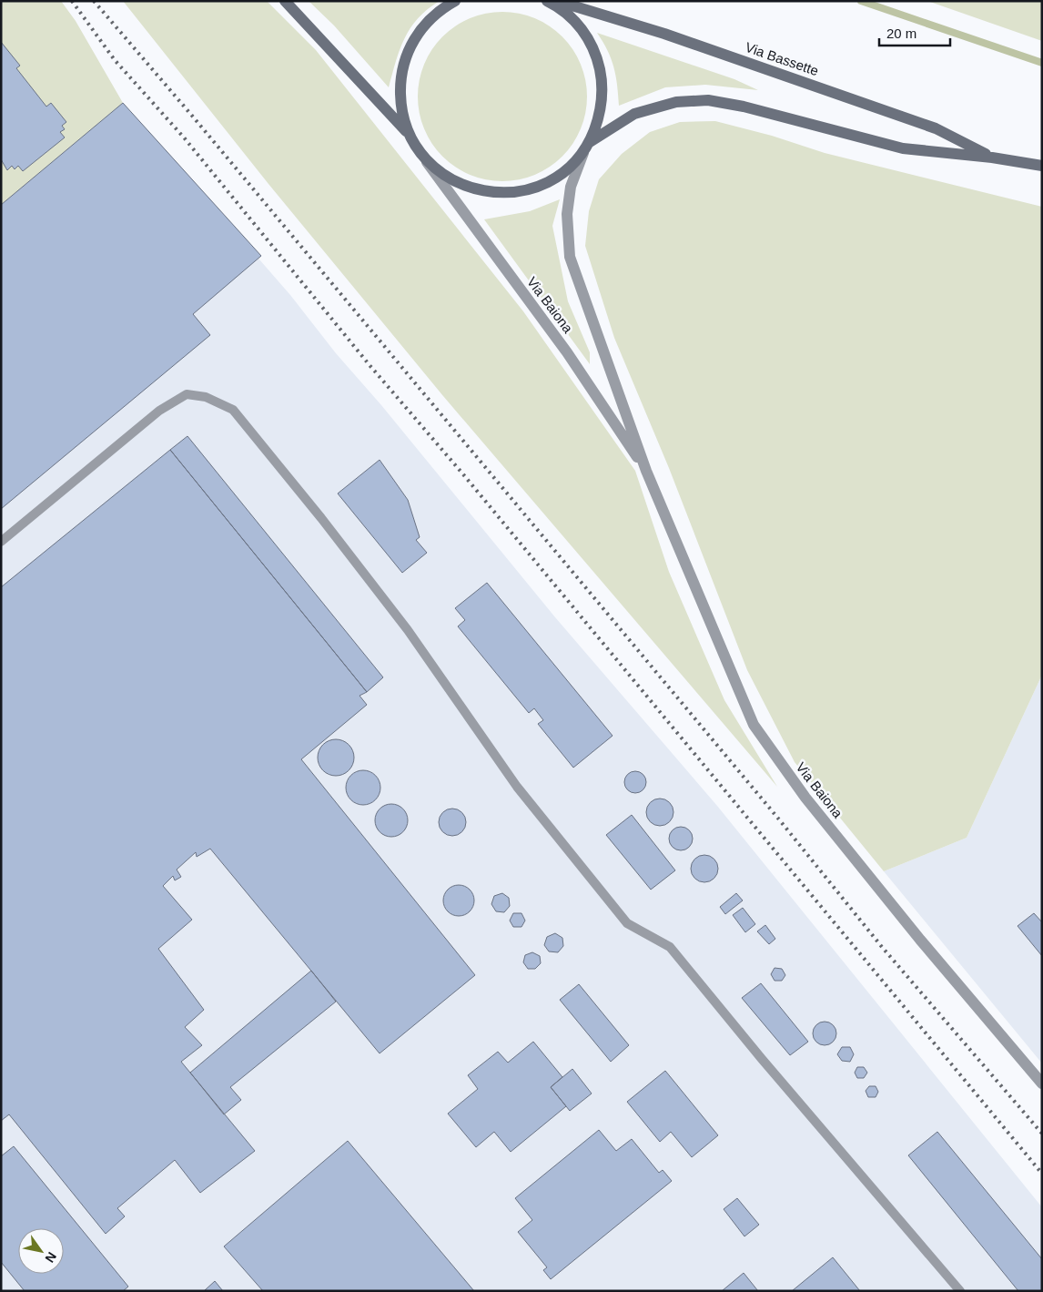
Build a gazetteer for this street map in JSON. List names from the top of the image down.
{
  "streets": {
    "main road": ["Via Bassette"],
    "street": ["Via Baiona"]
  },
  "crossings": [
    ["Via Bassette", "Via Baiona"]
  ],
  "scale_bar": "20 m",
  "north": "bottom right"
}
